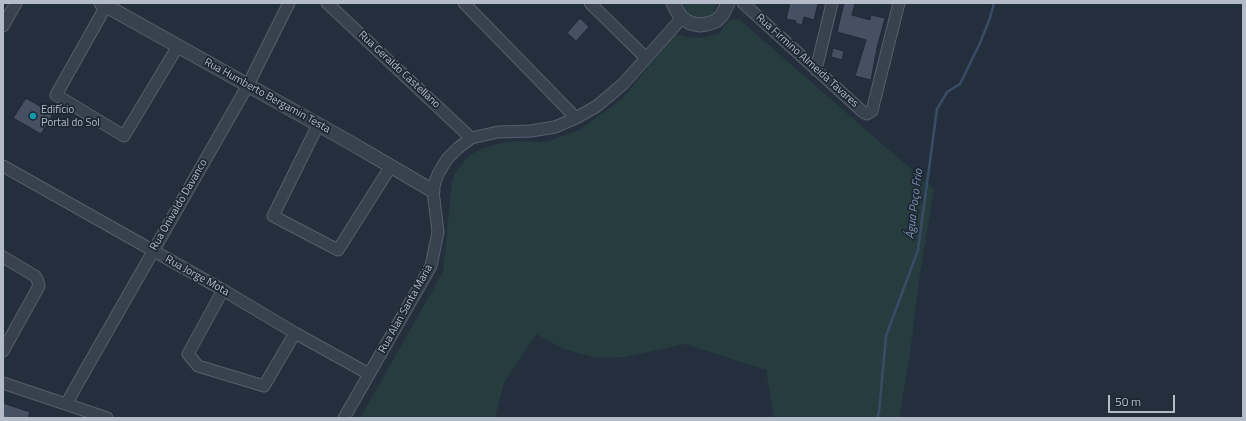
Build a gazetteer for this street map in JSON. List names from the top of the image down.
{
  "streets": {
    "street": [
      "Rua Firmino Almeida Tavares",
      "Rua Geraldo Castellano",
      "Rua Humberto Bergamin Testa",
      "Rua Onivaldo Davanco",
      "Rua Jorge Mota",
      "Rua Alan Santa Maria"
    ]
  },
  "crossings": [
    ["Rua Humberto Bergamin Testa", "Rua Onivaldo Davanco"],
    ["Rua Humberto Bergamin Testa", "Rua Alan Santa Maria"],
    ["Rua Onivaldo Davanco", "Rua Jorge Mota"],
    ["Rua Jorge Mota", "Rua Alan Santa Maria"]
  ],
  "water": ["Água Poço Frio"],
  "places": ["Edifício Portal do Sol"],
  "scale_bar": "50 m"
}
